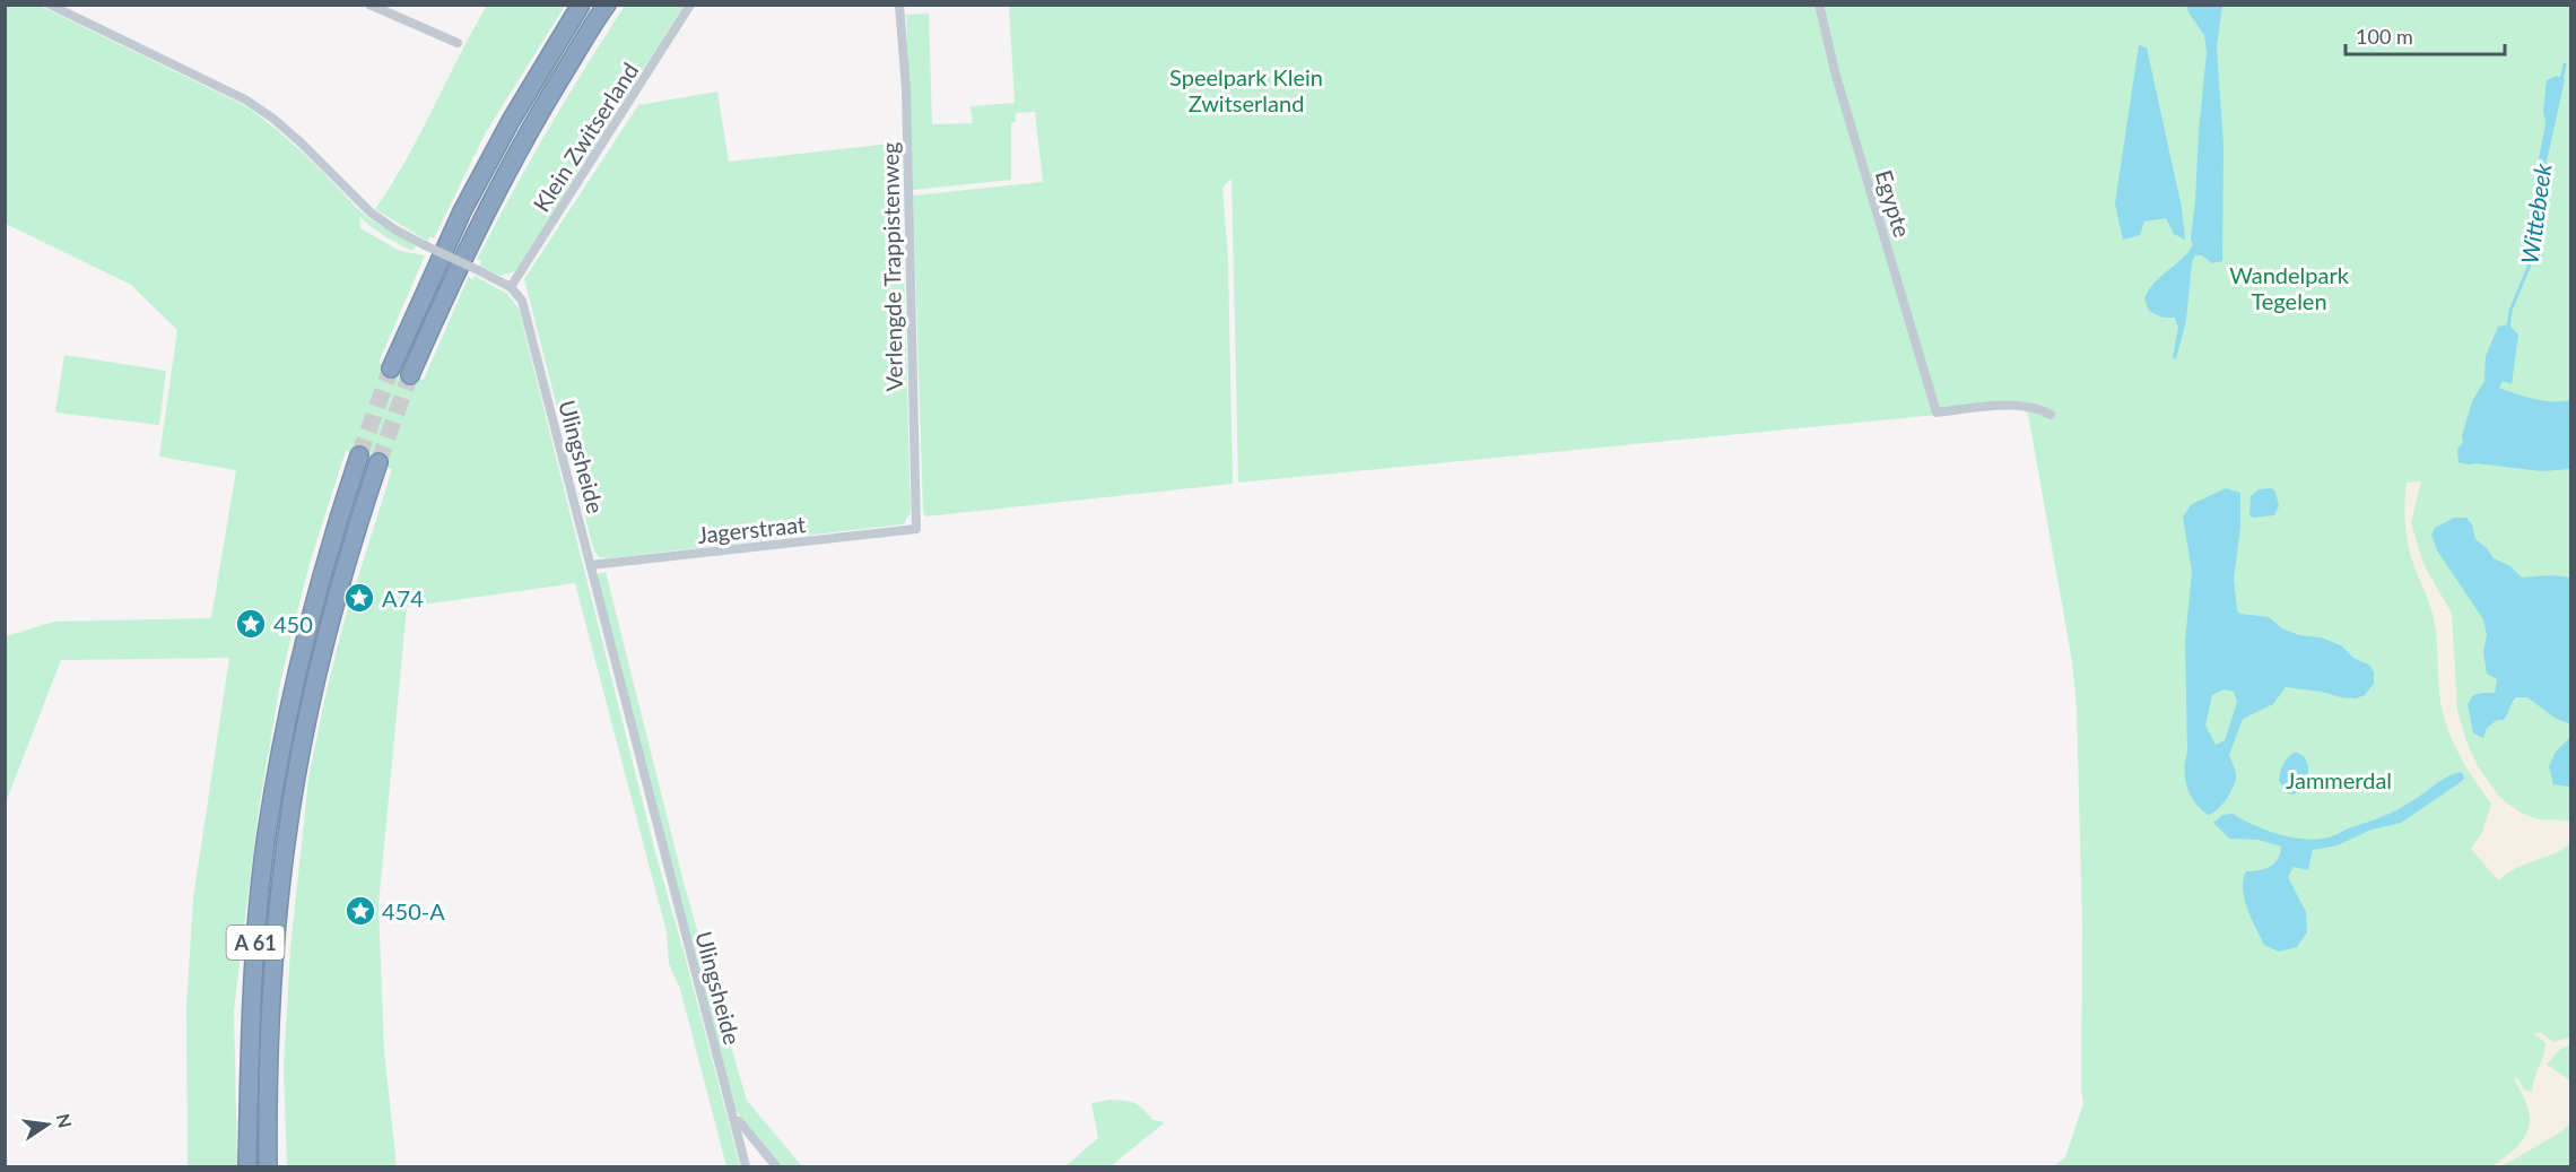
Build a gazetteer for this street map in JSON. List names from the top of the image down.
{
  "streets": {
    "highway": ["A 61"],
    "street": [
      "Klein Zwitserland",
      "Egypte",
      "Verlengde Trappistenweg",
      "Ulingsheide",
      "Jagerstraat"
    ]
  },
  "crossings": [
    ["Klein Zwitserland", "Ulingsheide"],
    ["Verlengde Trappistenweg", "Jagerstraat"],
    ["Ulingsheide", "Jagerstraat"]
  ],
  "water": ["Wittebeek"],
  "parks": ["Speelpark Klein Zwitserland", "Wandelpark Tegelen", "Jammerdal"],
  "places": {
    "place": ["A74", "450", "450-A"]
  },
  "scale_bar": "100 m",
  "north": "right"
}
